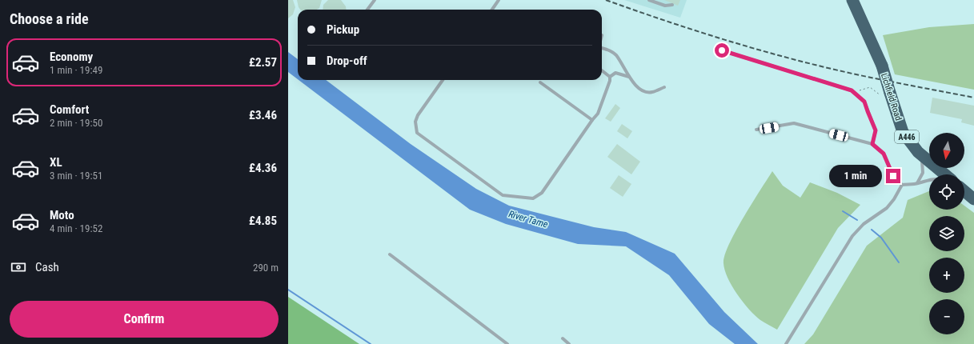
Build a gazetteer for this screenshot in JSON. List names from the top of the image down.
{
  "streets": {
    "highway": ["Lichfield Road", "A446"]
  },
  "water": ["River Tame"],
  "north": "bottom",
  "page": {
    "heading": "Choose a ride",
    "banner": ["Pickup", "Drop-off"],
    "list": [
      {
        "name": "Economy",
        "note": "1 min · 19:49",
        "value": "£2.57"
      },
      {
        "name": "Comfort",
        "note": "2 min · 19:50",
        "value": "£3.46"
      },
      {
        "name": "XL",
        "note": "3 min · 19:51",
        "value": "£4.36"
      },
      {
        "name": "Moto",
        "note": "4 min · 19:52",
        "value": "£4.85"
      }
    ],
    "map_buttons": ["+", "−"],
    "bubble": "1 min",
    "pay": ["Cash", "290 m"],
    "buttons": "Confirm"
  }
}
